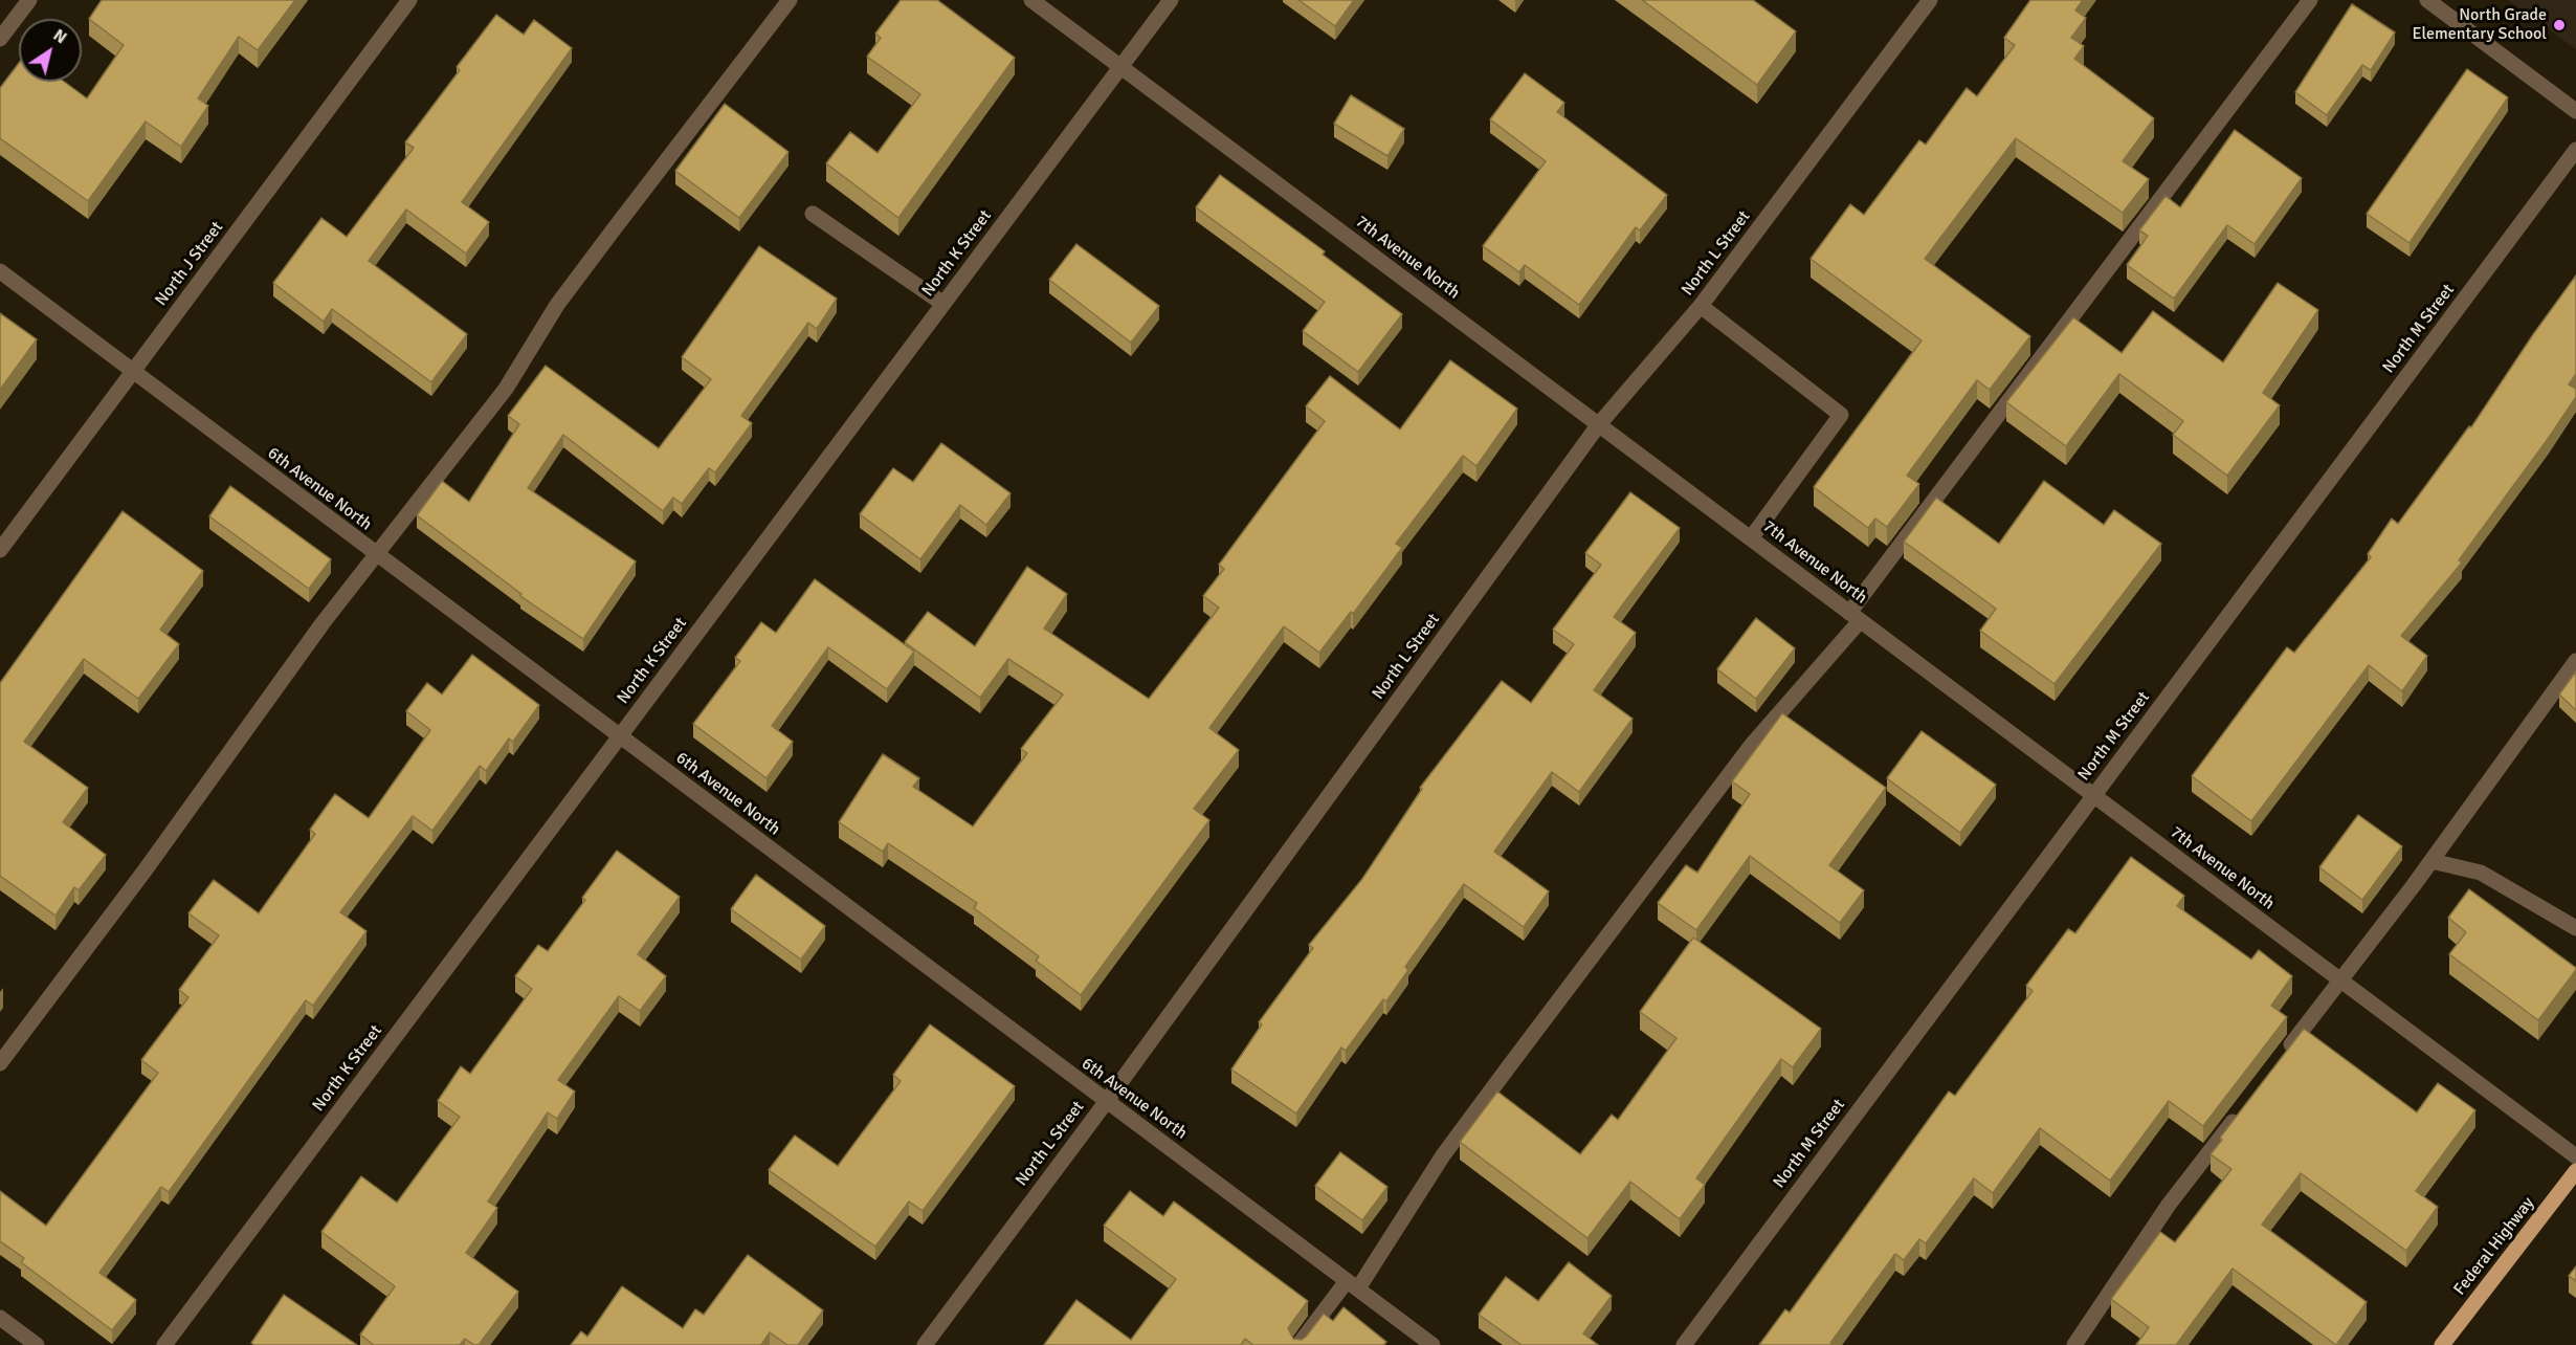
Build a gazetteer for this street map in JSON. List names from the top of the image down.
{
  "streets": {
    "main road": ["Federal Highway"],
    "street": [
      "North K Street",
      "North L Street",
      "7th Avenue North",
      "North J Street",
      "North M Street",
      "6th Avenue North"
    ]
  },
  "crossings": [
    ["North K Street", "7th Avenue North"],
    ["North K Street", "6th Avenue North"],
    ["North L Street", "7th Avenue North"],
    ["North L Street", "6th Avenue North"],
    ["7th Avenue North", "North M Street"],
    ["North J Street", "6th Avenue North"]
  ],
  "places": ["North Grade Elementary School"],
  "north": "top right"
}
